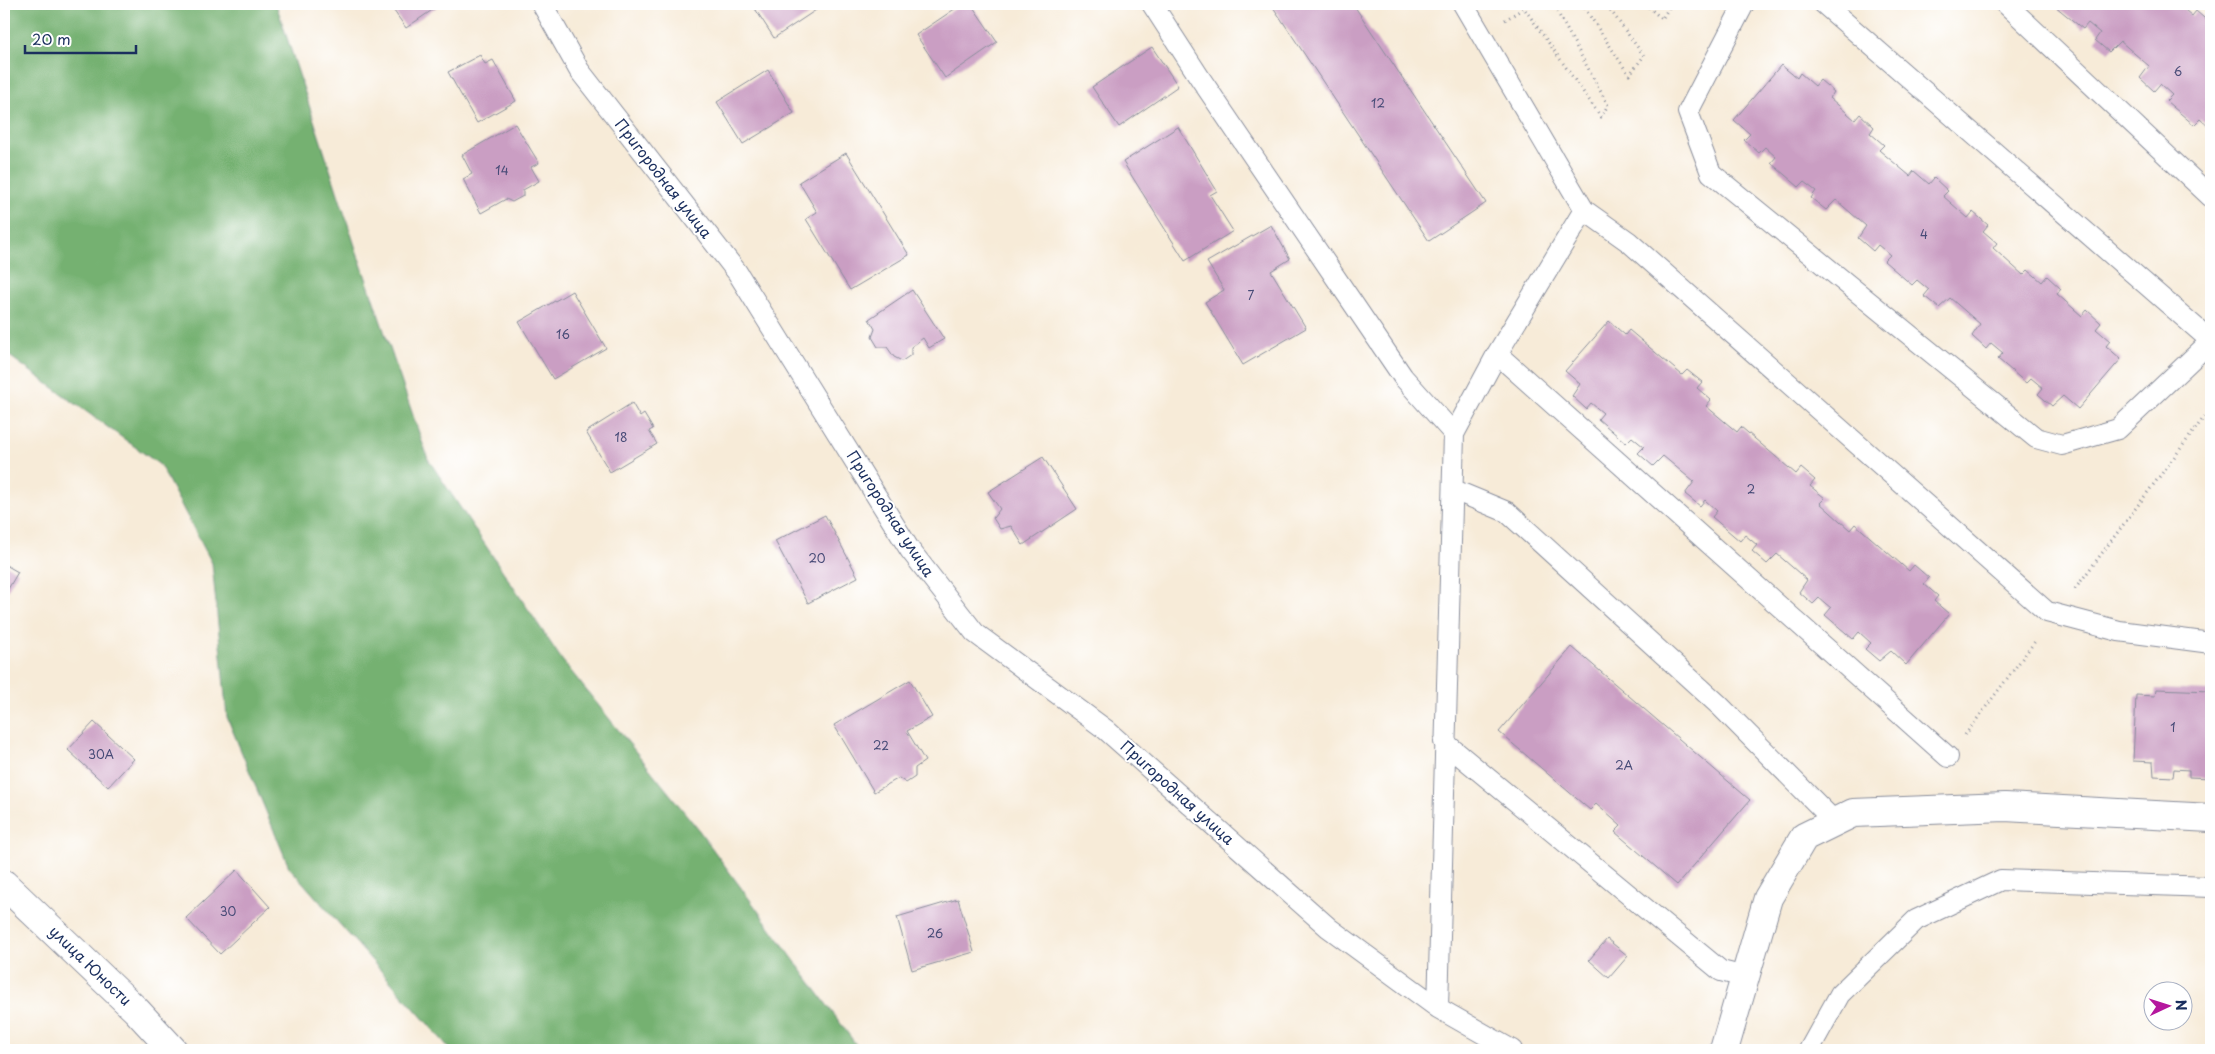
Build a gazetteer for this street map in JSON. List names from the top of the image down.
{
  "streets": {
    "street": ["улица Юности"],
    "lane": ["Пригородная улица"]
  },
  "house_numbers": [
    "6",
    "12",
    "14",
    "4",
    "7",
    "16",
    "18",
    "2",
    "20",
    "1",
    "22",
    "30А",
    "2А",
    "30",
    "26"
  ],
  "scale_bar": "20 m",
  "north": "right"
}
